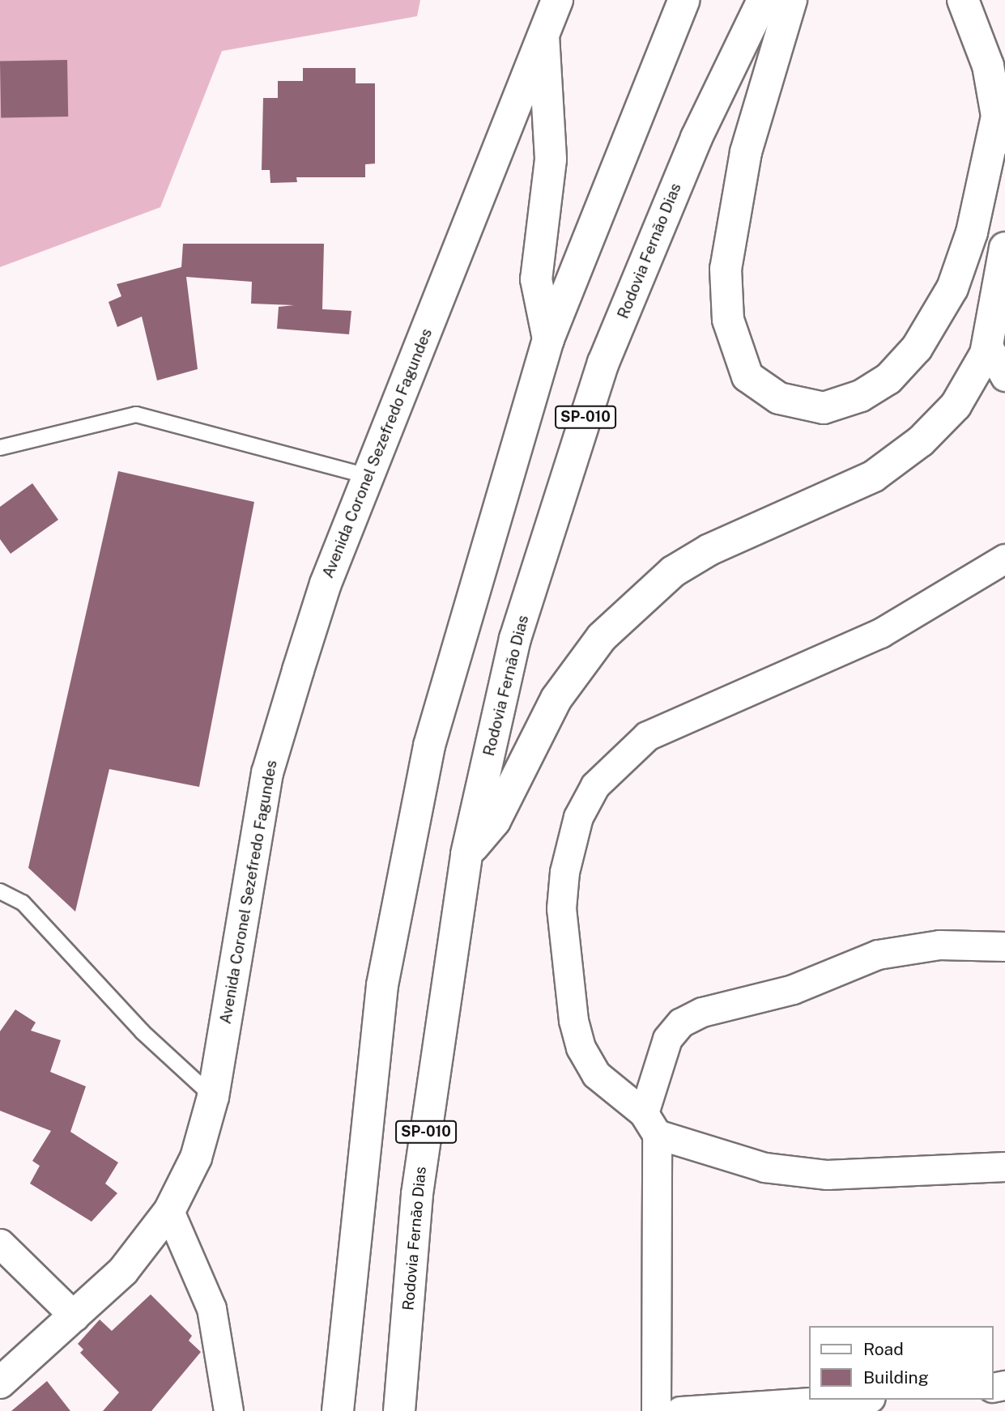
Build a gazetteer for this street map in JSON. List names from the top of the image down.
{
  "streets": {
    "main road": ["Rodovia Fernão Dias", "SP-010", "Avenida Coronel Sezefredo Fagundes"]
  },
  "legend": ["Road", "Building"]
}
